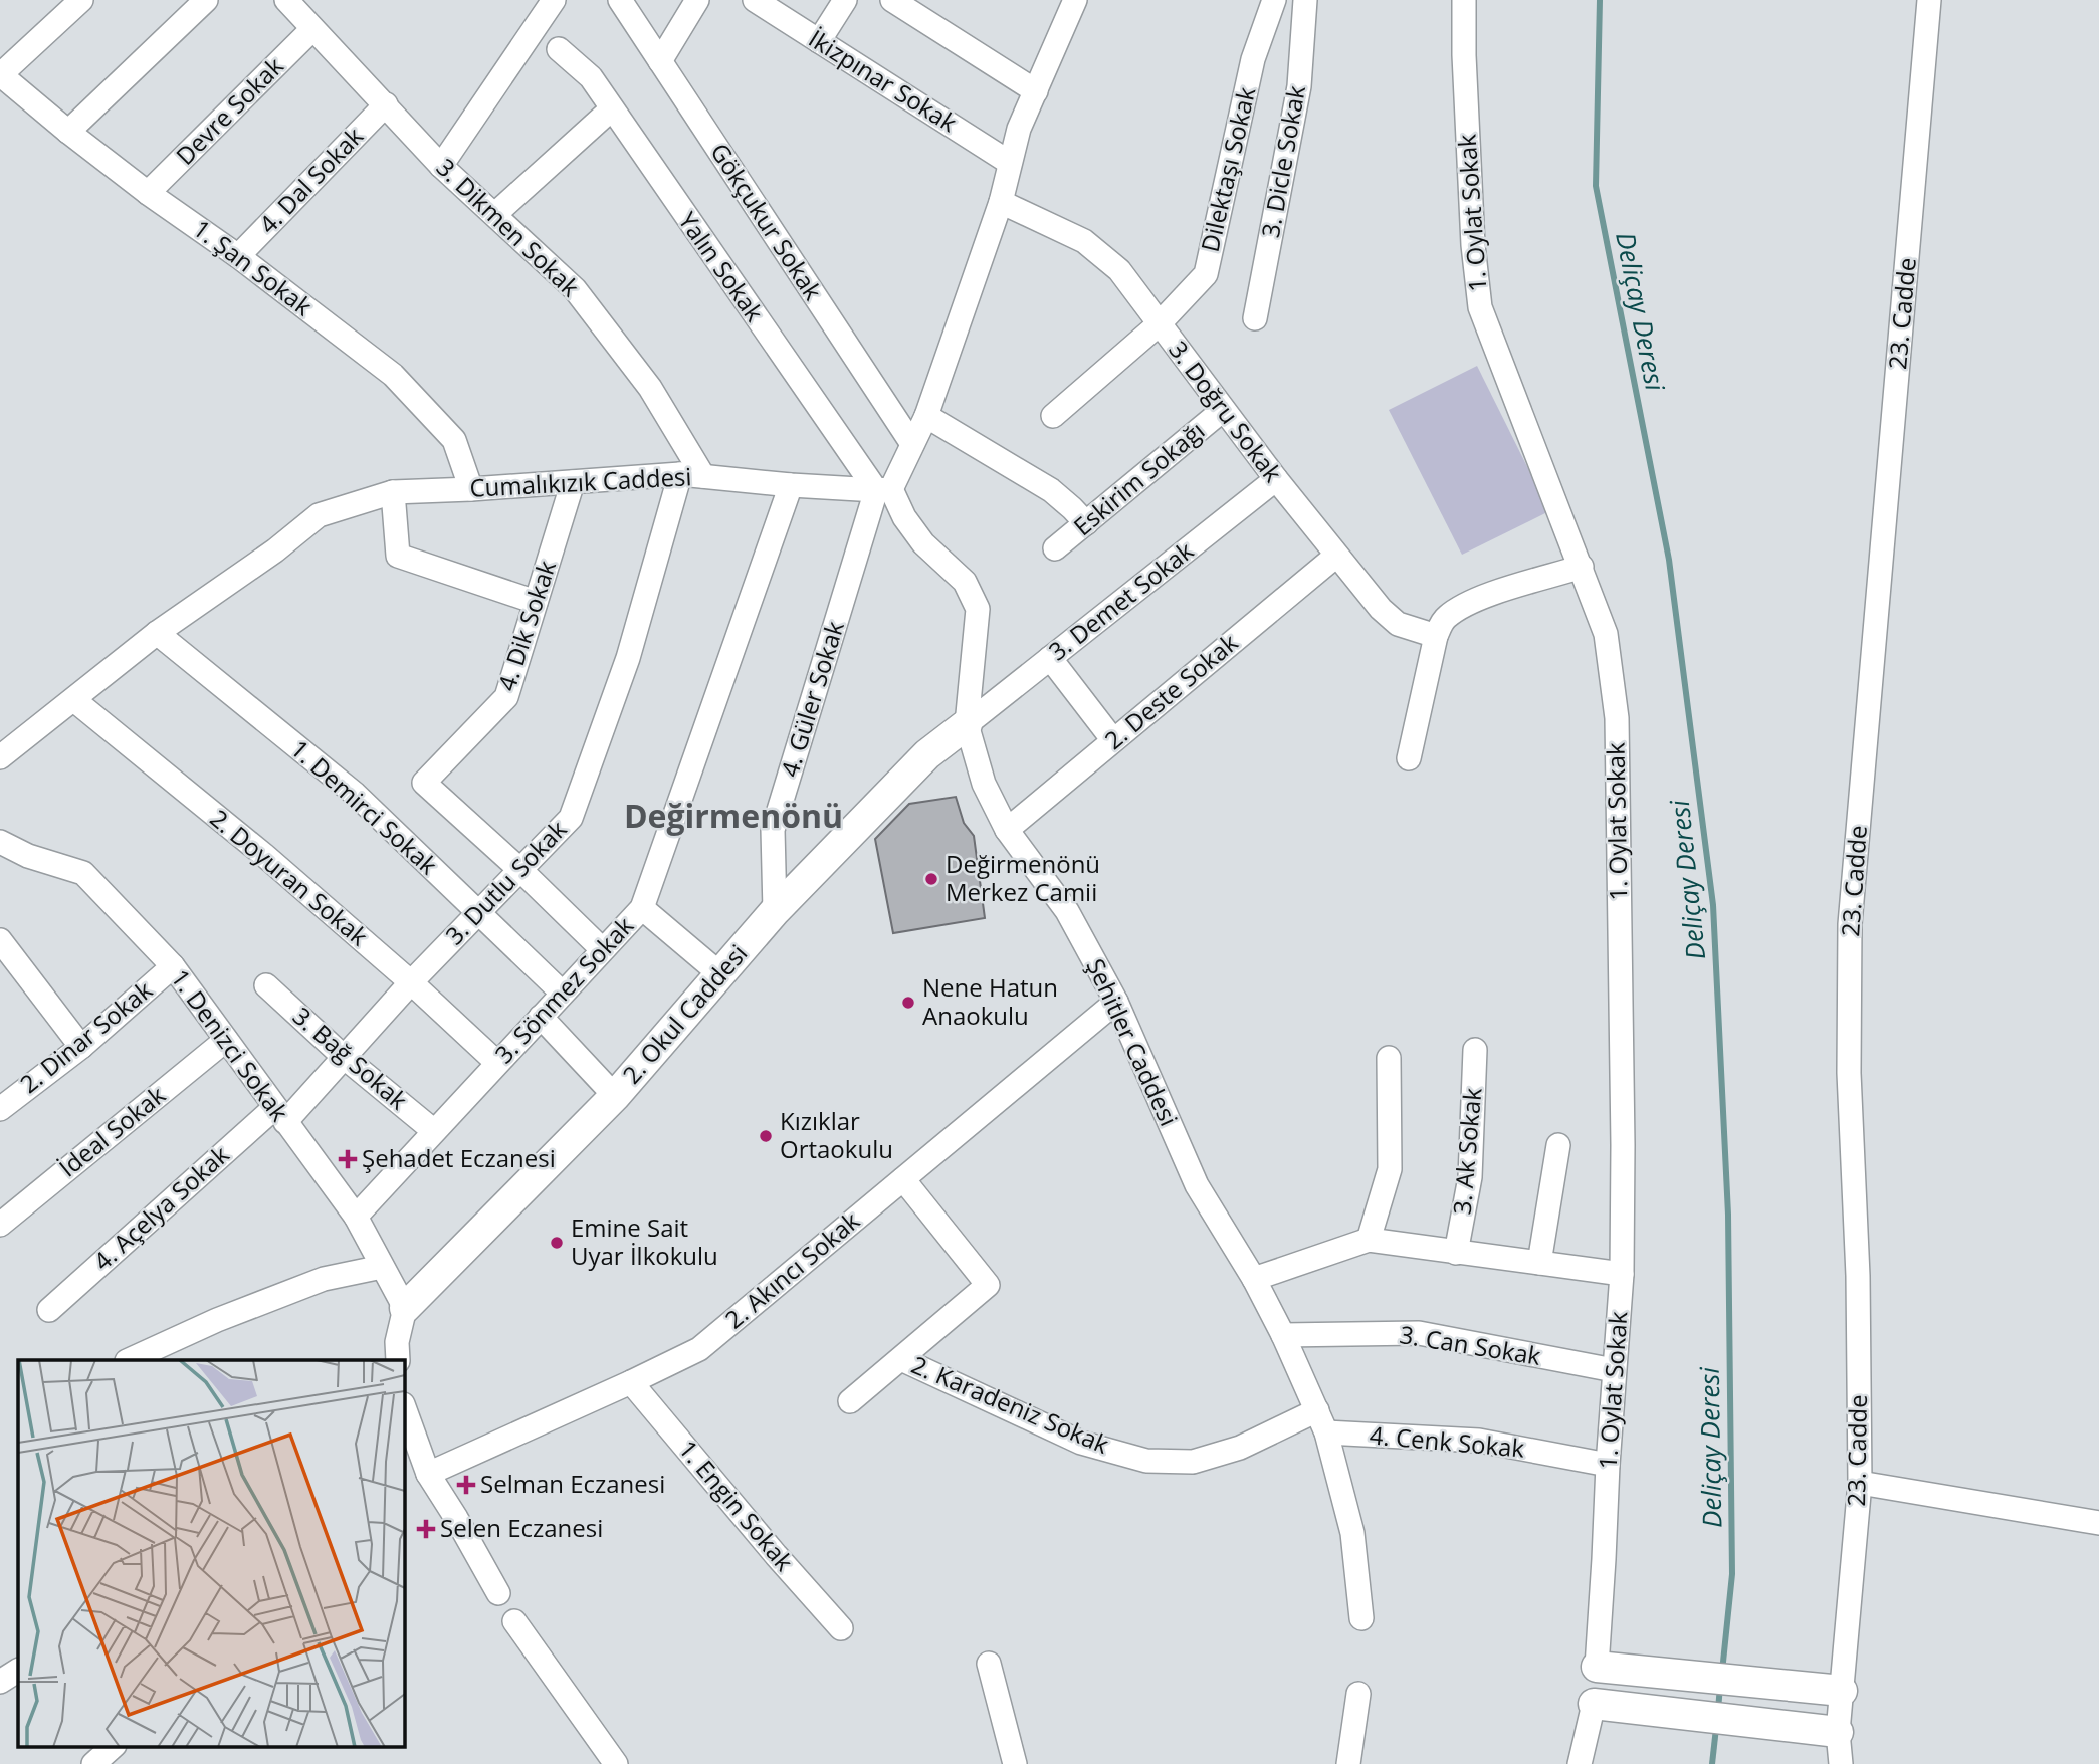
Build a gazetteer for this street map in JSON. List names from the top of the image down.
{
  "streets": {
    "main road": ["2. Okul Caddesi"],
    "street": [
      "İkizpınar Sokak",
      "Devre Sokak",
      "3. Dicle Sokak",
      "Dilektaşı Sokak",
      "4. Dal Sokak",
      "1. Oylat Sokak",
      "Gökçukur Sokak",
      "3. Dikmen Sokak",
      "Yalın Sokak",
      "1. Şan Sokak",
      "23. Cadde",
      "3. Doğru Sokak",
      "Eskirim Sokağı",
      "Cumalıkızık Caddesi",
      "3. Demet Sokak",
      "4. Dik Sokak",
      "2. Deste Sokak",
      "4. Güler Sokak",
      "1. Demirci Sokak",
      "2. Doyuran Sokak",
      "3. Dutlu Sokak",
      "3. Sönmez Sokak",
      "2. Dinar Sokak",
      "Şehitler Caddesi",
      "1. Denizci Sokak",
      "3. Bağ Sokak",
      "İdeal Sokak",
      "3. Ak Sokak",
      "4. Açelya Sokak",
      "2. Akıncı Sokak",
      "3. Can Sokak",
      "2. Karadeniz Sokak",
      "4. Cenk Sokak",
      "1. Engin Sokak"
    ]
  },
  "crossings": [
    ["Devre Sokak", "3. Dikmen Sokak"],
    ["Devre Sokak", "1. Şan Sokak"],
    ["Dilektaşı Sokak", "3. Doğru Sokak"],
    ["4. Dal Sokak", "3. Dikmen Sokak"],
    ["4. Dal Sokak", "1. Şan Sokak"],
    ["1. Oylat Sokak", "3. Can Sokak"],
    ["1. Oylat Sokak", "4. Cenk Sokak"],
    ["3. Dikmen Sokak", "Cumalıkızık Caddesi"],
    ["3. Dikmen Sokak", "3. Dutlu Sokak"],
    ["Yalın Sokak", "Cumalıkızık Caddesi"],
    ["Yalın Sokak", "4. Güler Sokak"],
    ["Yalın Sokak", "Şehitler Caddesi"],
    ["1. Şan Sokak", "Cumalıkızık Caddesi"],
    ["3. Doğru Sokak", "Eskirim Sokağı"],
    ["3. Doğru Sokak", "3. Demet Sokak"],
    ["3. Doğru Sokak", "2. Deste Sokak"],
    ["Cumalıkızık Caddesi", "4. Dik Sokak"],
    ["Cumalıkızık Caddesi", "4. Güler Sokak"],
    ["Cumalıkızık Caddesi", "1. Demirci Sokak"],
    ["Cumalıkızık Caddesi", "2. Doyuran Sokak"],
    ["Cumalıkızık Caddesi", "3. Dutlu Sokak"],
    ["Cumalıkızık Caddesi", "3. Sönmez Sokak"],
    ["Cumalıkızık Caddesi", "Şehitler Caddesi"],
    ["3. Demet Sokak", "2. Okul Caddesi"],
    ["3. Demet Sokak", "Şehitler Caddesi"],
    ["4. Dik Sokak", "3. Dutlu Sokak"],
    ["2. Deste Sokak", "Şehitler Caddesi"],
    ["4. Güler Sokak", "2. Okul Caddesi"],
    ["4. Güler Sokak", "Şehitler Caddesi"],
    ["1. Demirci Sokak", "3. Dutlu Sokak"],
    ["1. Demirci Sokak", "3. Sönmez Sokak"],
    ["2. Doyuran Sokak", "3. Dutlu Sokak"],
    ["2. Doyuran Sokak", "3. Sönmez Sokak"],
    ["3. Dutlu Sokak", "1. Denizci Sokak"],
    ["3. Dutlu Sokak", "3. Bağ Sokak"],
    ["3. Dutlu Sokak", "4. Açelya Sokak"],
    ["3. Sönmez Sokak", "1. Denizci Sokak"],
    ["3. Sönmez Sokak", "3. Bağ Sokak"],
    ["2. Okul Caddesi", "Şehitler Caddesi"],
    ["2. Okul Caddesi", "1. Denizci Sokak"],
    ["2. Dinar Sokak", "1. Denizci Sokak"],
    ["Şehitler Caddesi", "2. Akıncı Sokak"],
    ["Şehitler Caddesi", "3. Can Sokak"],
    ["Şehitler Caddesi", "2. Karadeniz Sokak"],
    ["Şehitler Caddesi", "4. Cenk Sokak"],
    ["1. Denizci Sokak", "İdeal Sokak"],
    ["1. Denizci Sokak", "4. Açelya Sokak"],
    ["2. Akıncı Sokak", "1. Engin Sokak"]
  ],
  "districts": ["Değirmenönü"],
  "water": ["Deliçay Deresi"],
  "places": {
    "other": [
      "Değirmenönü Merkez Camii",
      "Nene Hatun Anaokulu",
      "Kızıklar Ortaokulu",
      "Emine Sait Uyar İlkokulu"
    ],
    "health": ["Şehadet Eczanesi", "Selman Eczanesi", "Selen Eczanesi"]
  }
}
